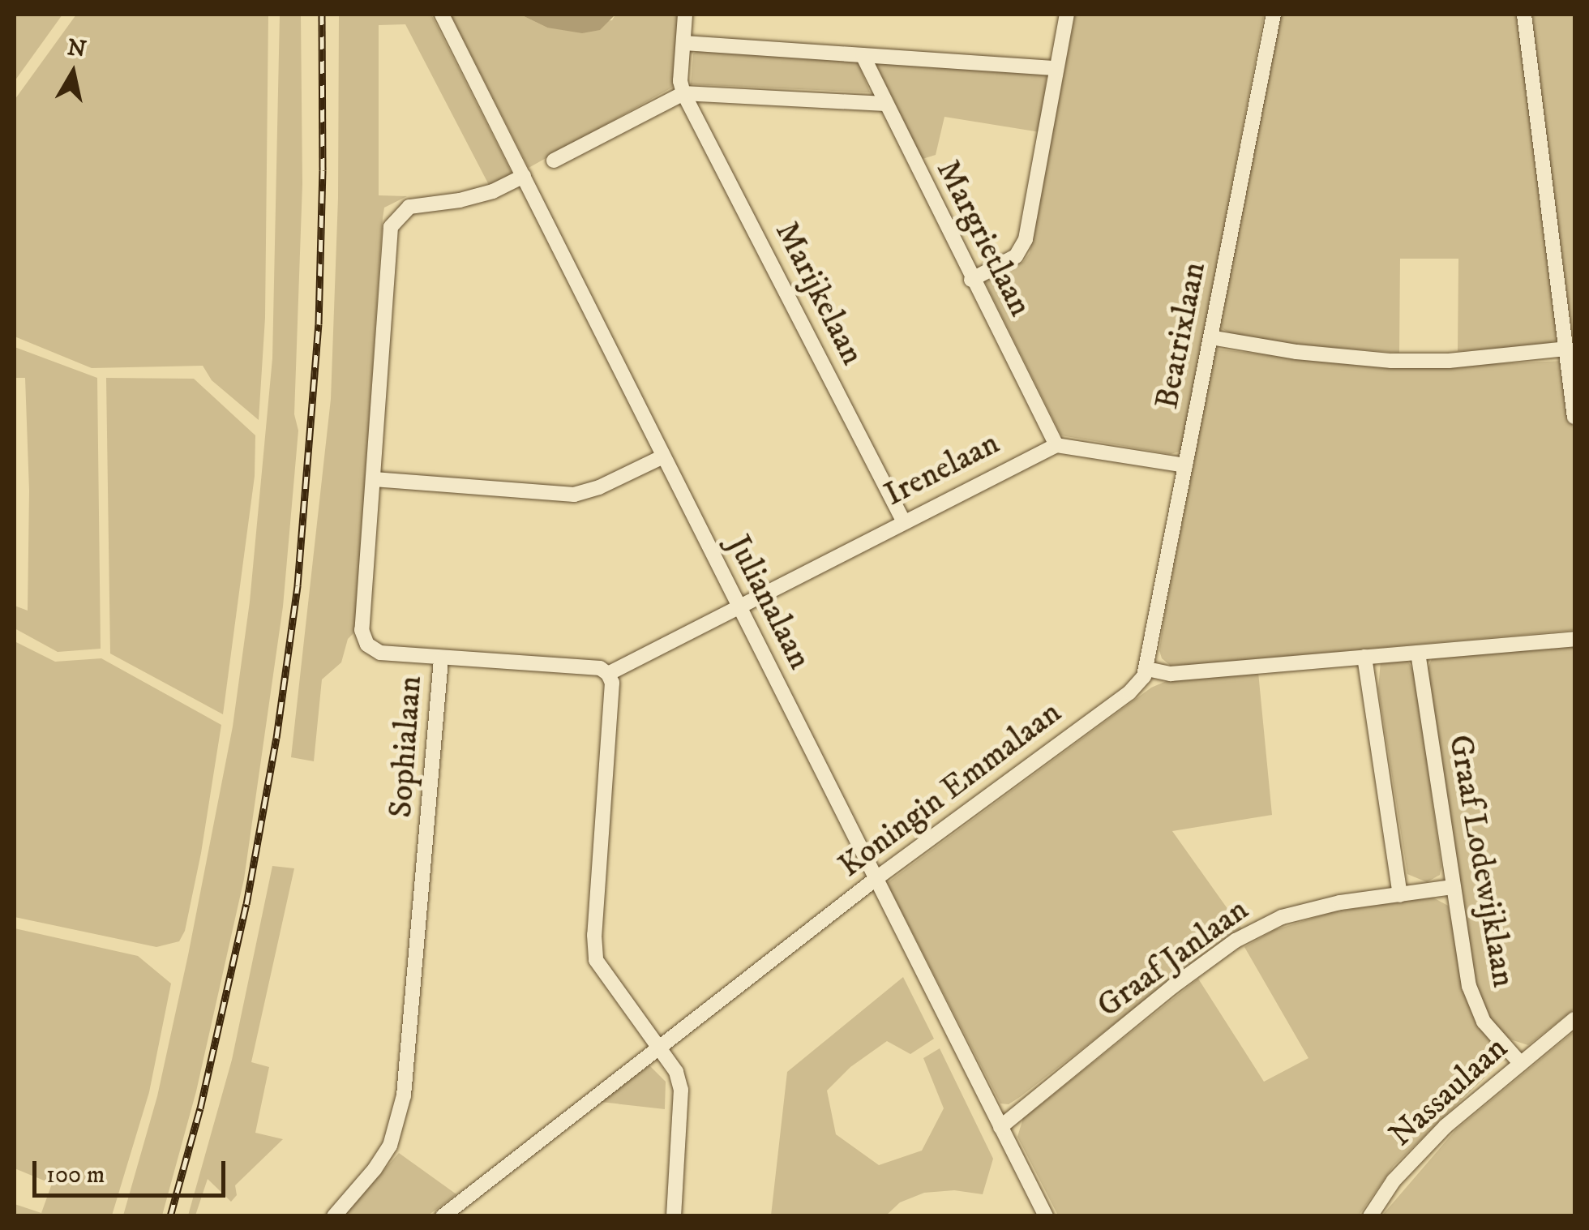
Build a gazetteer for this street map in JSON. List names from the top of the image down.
{
  "streets": {
    "street": [
      "Margrietlaan",
      "Marijkelaan",
      "Beatrixlaan",
      "Irenelaan",
      "Julianalaan",
      "Sophialaan",
      "Koningin Emmalaan",
      "Graaf Lodewijklaan",
      "Graaf Janlaan",
      "Nassaulaan"
    ]
  },
  "crossings": [
    ["Margrietlaan", "Irenelaan"],
    ["Marijkelaan", "Irenelaan"],
    ["Beatrixlaan", "Koningin Emmalaan"],
    ["Irenelaan", "Julianalaan"],
    ["Julianalaan", "Sophialaan"],
    ["Julianalaan", "Koningin Emmalaan"],
    ["Julianalaan", "Graaf Janlaan"],
    ["Graaf Lodewijklaan", "Graaf Janlaan"],
    ["Graaf Lodewijklaan", "Nassaulaan"]
  ],
  "scale_bar": "100 m",
  "north": "top"
}
